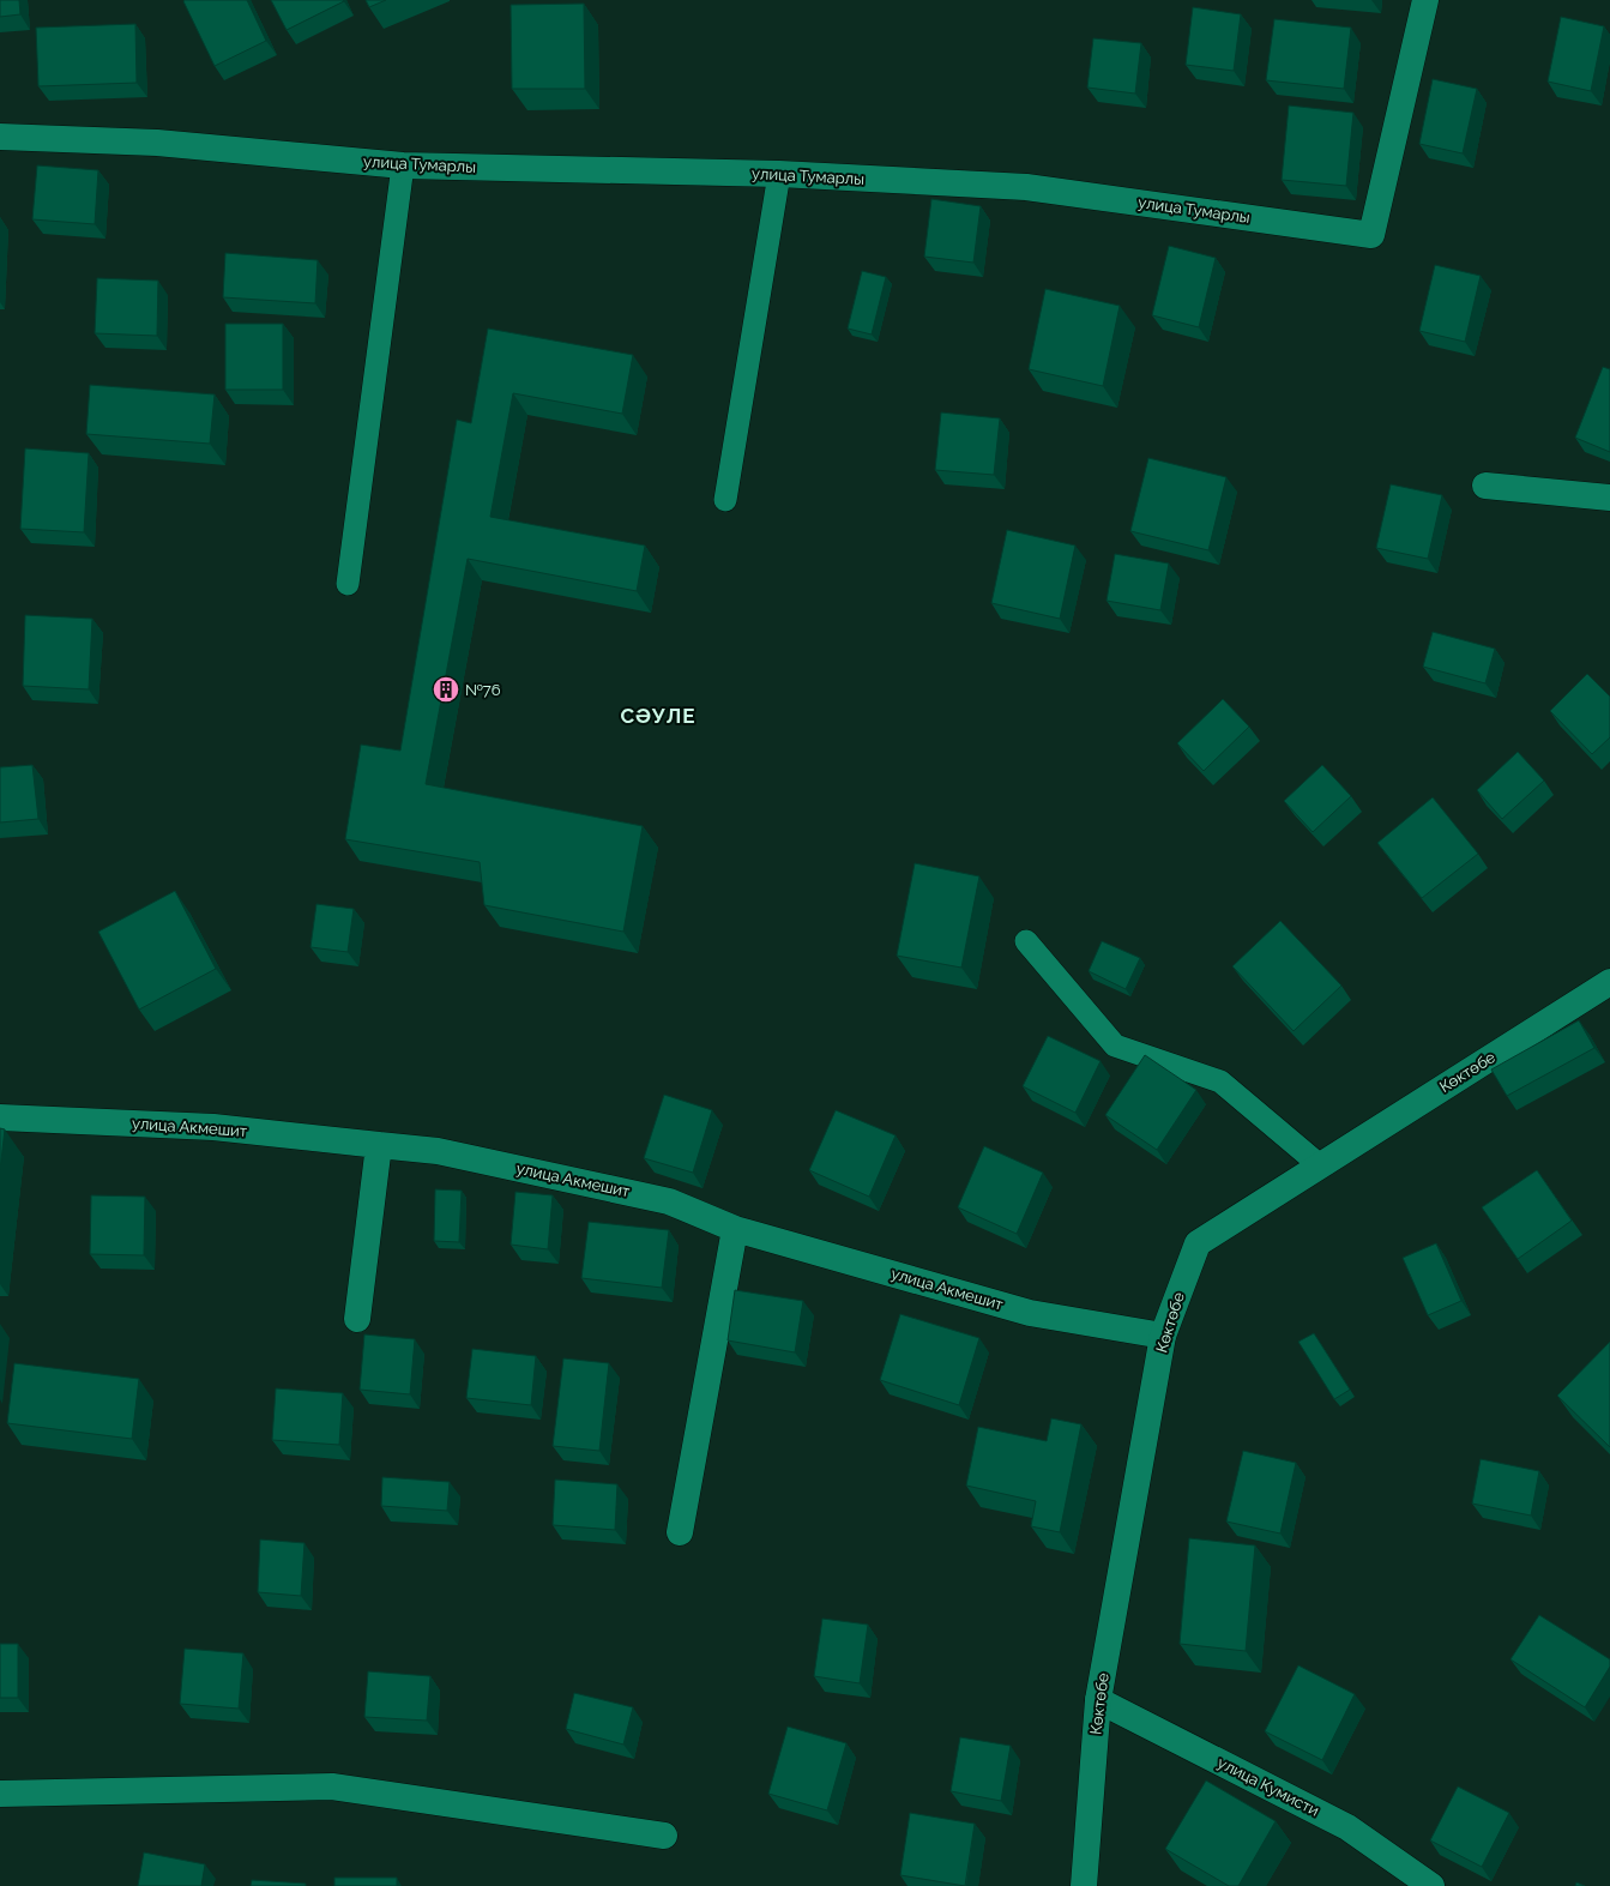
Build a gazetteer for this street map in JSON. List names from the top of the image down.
{
  "streets": {
    "street": [
      "улица Тумарлы",
      "Көктөбе",
      "улица Акмешит",
      "улица Кумисти"
    ]
  },
  "crossings": [
    ["Көктөбе", "улица Акмешит"],
    ["Көктөбе", "улица Кумисти"]
  ],
  "districts": ["СӘУЛЕ"],
  "places": {
    "building": ["№76"]
  }
}
